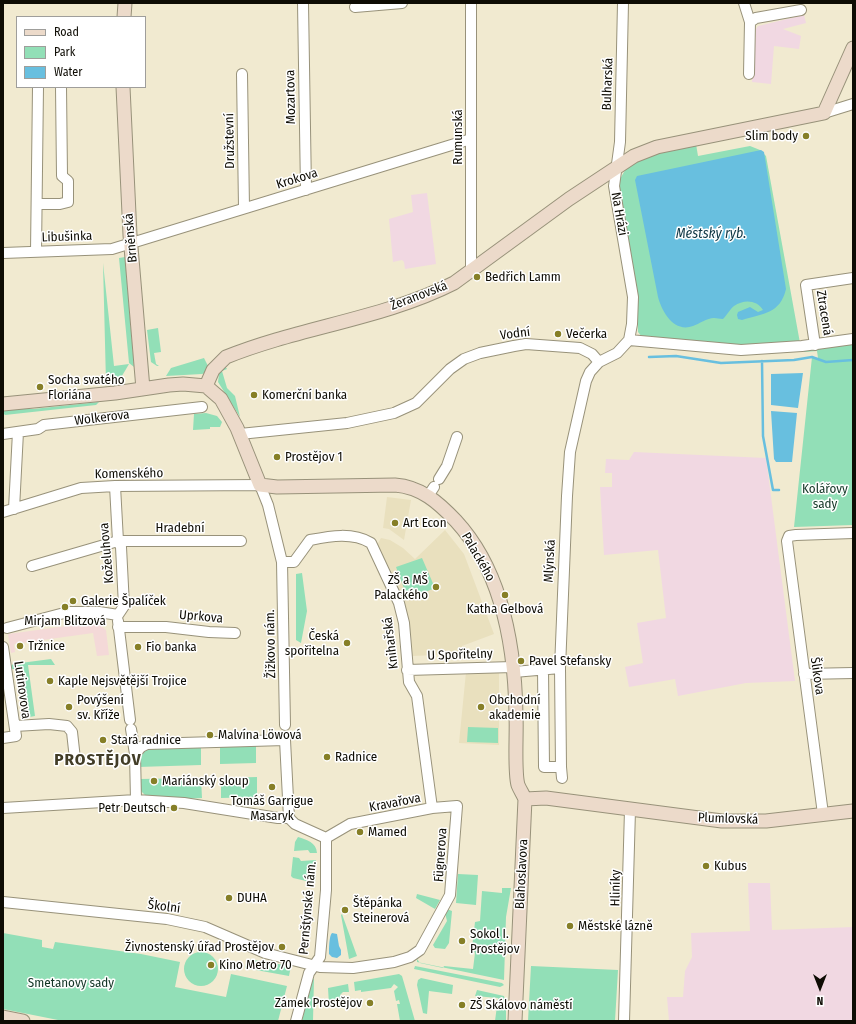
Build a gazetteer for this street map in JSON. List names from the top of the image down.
{
  "streets": {
    "main road": [
      "Brněnská",
      "Žeranovská",
      "Wolkerova",
      "Palackého",
      "Plumlovská",
      "Blahoslavova"
    ],
    "street": [
      "Bulharská",
      "Mozartova",
      "Rumunská",
      "Družstevní",
      "Krokova",
      "Na Hrázi",
      "Libušinka",
      "Ztracená",
      "Vodní",
      "Komenského",
      "Hradební",
      "Koželuhova",
      "Mlýnská",
      "Uprkova",
      "Knihařská",
      "Žižkovo nám.",
      "U Spořitelny",
      "Šlikova",
      "Lutinovova",
      "Kravařova",
      "Fügnerova",
      "Hliníky",
      "Školní",
      "Pernštýnské nám."
    ]
  },
  "crossings": [
    ["Bulharská", "Na Hrázi"],
    ["Bulharská", "Žeranovská"],
    ["Mozartova", "Krokova"],
    ["Rumunská", "Krokova"],
    ["Rumunská", "Žeranovská"],
    ["Družstevní", "Krokova"],
    ["Krokova", "Libušinka"],
    ["Krokova", "Brněnská"],
    ["Na Hrázi", "Žeranovská"],
    ["Libušinka", "Brněnská"],
    ["Brněnská", "Wolkerova"],
    ["Žeranovská", "Wolkerova"],
    ["Vodní", "Mlýnská"],
    ["Komenského", "Koželuhova"],
    ["Komenského", "Palackého"],
    ["Komenského", "Žižkovo nám."],
    ["Hradební", "Koželuhova"],
    ["Koželuhova", "Uprkova"],
    ["Palackého", "Žižkovo nám."],
    ["Palackého", "U Spořitelny"],
    ["Palackého", "Plumlovská"],
    ["Palackého", "Blahoslavova"],
    ["Mlýnská", "U Spořitelny"],
    ["Knihařská", "Žižkovo nám."],
    ["Knihařská", "U Spořitelny"],
    ["Knihařská", "Kravařova"],
    ["Šlikova", "Plumlovská"],
    ["Kravařova", "Fügnerova"],
    ["Kravařova", "Pernštýnské nám."],
    ["Plumlovská", "Blahoslavova"],
    ["Plumlovská", "Hliníky"],
    ["Fügnerova", "Pernštýnské nám."],
    ["Školní", "Pernštýnské nám."]
  ],
  "districts": ["PROSTĚJOV"],
  "water": ["Městský ryb."],
  "parks": ["Kolářovy sady", "Smetanovy sady"],
  "places": [
    "Slim body",
    "Bedřich Lamm",
    "Večerka",
    "Socha svatého Floriána",
    "Komerční banka",
    "Prostějov 1",
    "Art Econ",
    "ZŠ a MŠ Palackého",
    "Katha Gelbová",
    "Galerie Špalíček",
    "Mirjam Blitzová",
    "Česká spořitelna",
    "Tržnice",
    "Fio banka",
    "Pavel Stefansky",
    "Kaple Nejsvětější Trojice",
    "Povýšení sv. Kříže",
    "Obchodní akademie",
    "Malvína Löwová",
    "Stará radnice",
    "Radnice",
    "Mariánský sloup",
    "Tomáš Garrigue Masaryk",
    "Petr Deutsch",
    "Mamed",
    "Kubus",
    "DUHA",
    "Štěpánka Steinerová",
    "Městské lázně",
    "Sokol I. Prostějov",
    "Živnostenský úřad Prostějov",
    "Kino Metro 70",
    "Zámek Prostějov",
    "ZŠ Skálovo náměstí"
  ],
  "legend": ["Road", "Park", "Water"],
  "north": "bottom"
}
